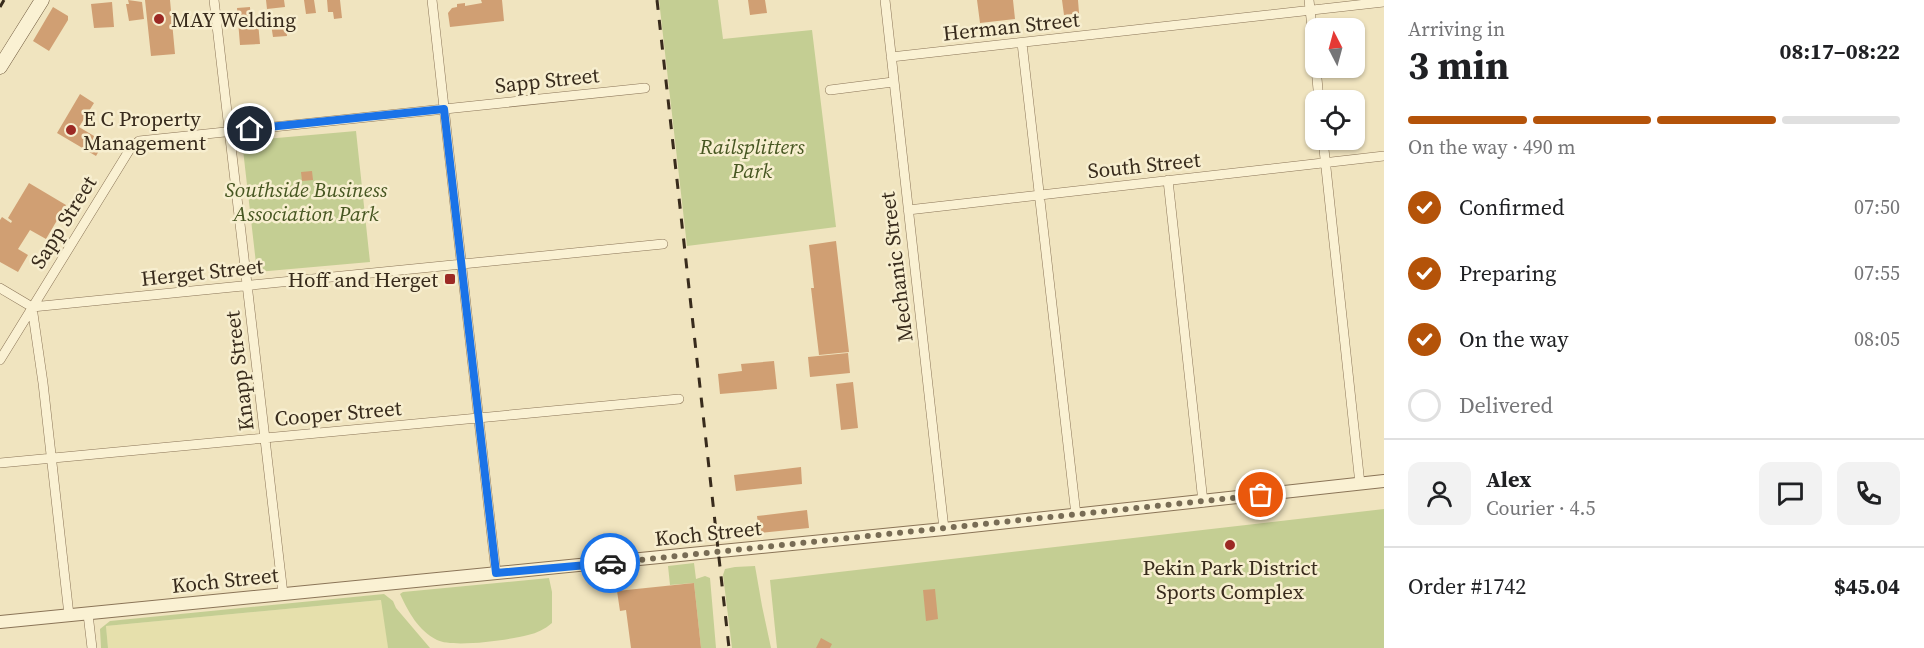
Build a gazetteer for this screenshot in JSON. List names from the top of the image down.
{
  "streets": {
    "street": [
      "Herman Street",
      "Sapp Street",
      "South Street",
      "Mechanic Street",
      "Herget Street",
      "Knapp Street",
      "Cooper Street",
      "Koch Street"
    ]
  },
  "crossings": [
    ["Herman Street", "Mechanic Street"],
    ["Sapp Street", "Herget Street"],
    ["Sapp Street", "Knapp Street"],
    ["South Street", "Mechanic Street"],
    ["Mechanic Street", "Koch Street"],
    ["Herget Street", "Knapp Street"],
    ["Knapp Street", "Cooper Street"],
    ["Knapp Street", "Koch Street"]
  ],
  "parks": ["Railsplitters Park", "Southside Business Association Park"],
  "places": {
    "other": ["MAY Welding", "E C Property Management", "Pekin Park District Sports Complex"],
    "transit": ["Hoff and Herget"]
  },
  "north": "top",
  "page": {
    "heading": ["3 min", "Arriving in", "08:17–08:22"],
    "panel": [
      "Alex",
      "Courier · 4.5",
      "Order #1742",
      "$45.04"
    ],
    "bar": "On the way · 490 m",
    "list": [
      ["Confirmed", "07:50"],
      ["Preparing", "07:55"],
      ["On the way", "08:05"],
      "Delivered"
    ]
  }
}
